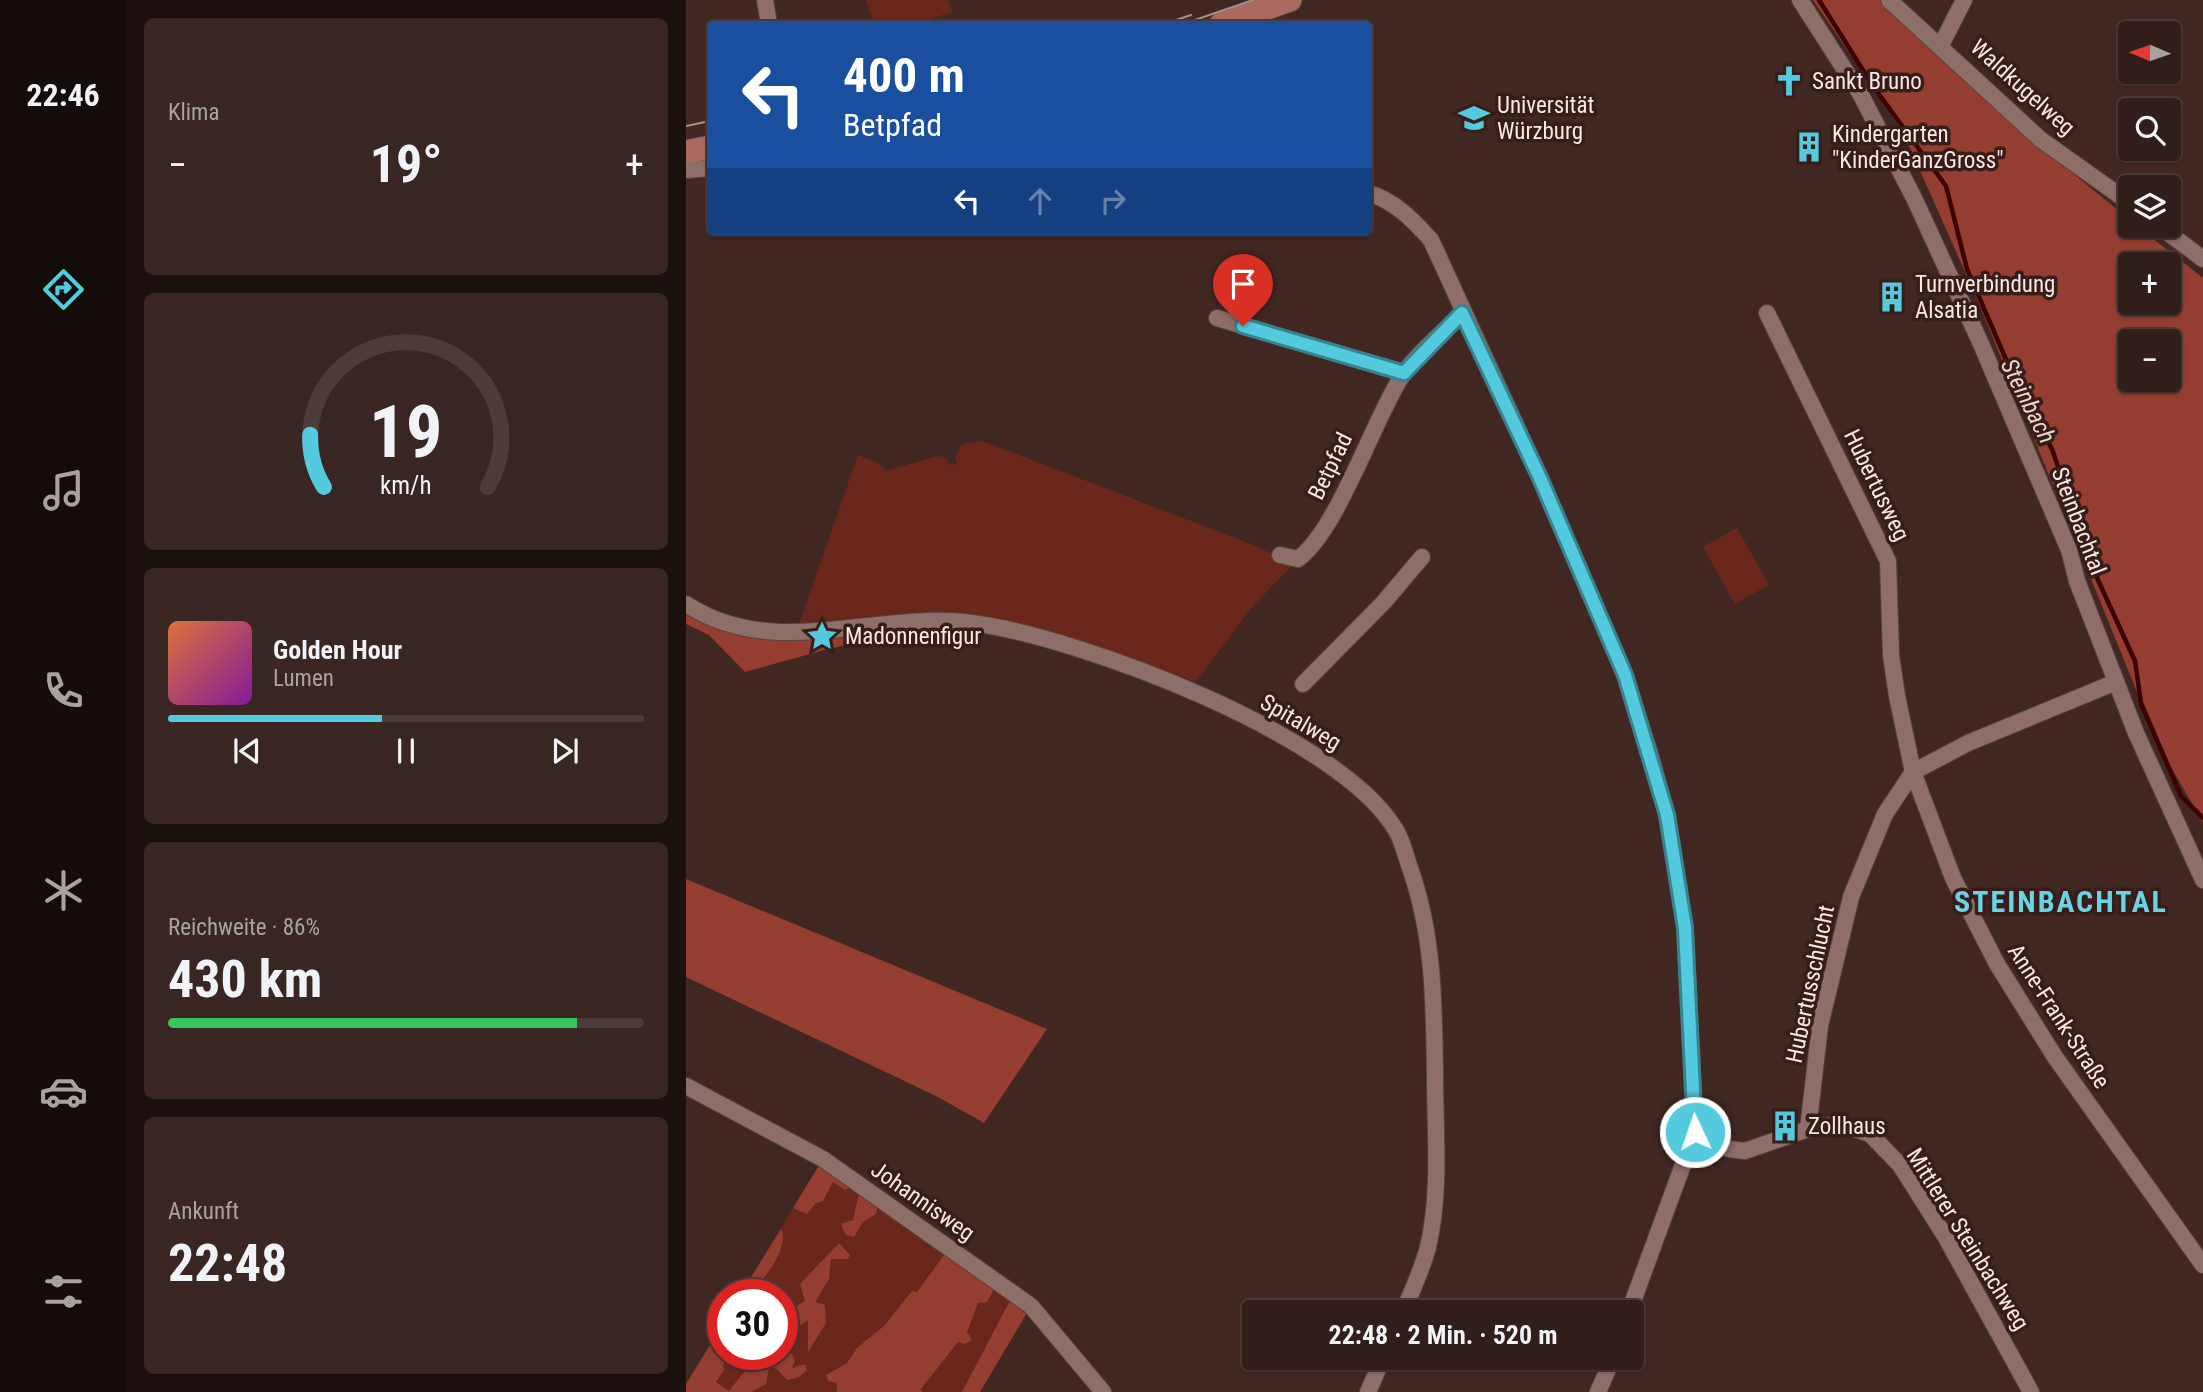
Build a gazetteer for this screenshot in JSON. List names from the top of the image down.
{
  "streets": {
    "street": [
      "Waldkugelweg",
      "Betpfad",
      "Hubertusweg",
      "Steinbachtal",
      "Spitalweg",
      "Hubertusschlucht",
      "Anne-Frank-Straße",
      "Johannisweg",
      "Mittlerer Steinbachweg"
    ]
  },
  "crossings": [
    ["Hubertusweg", "Hubertusschlucht"],
    ["Hubertusweg", "Anne-Frank-Straße"],
    ["Steinbachtal", "Hubertusschlucht"],
    ["Hubertusschlucht", "Anne-Frank-Straße"],
    ["Hubertusschlucht", "Mittlerer Steinbachweg"]
  ],
  "districts": ["STEINBACHTAL"],
  "water": ["Steinbach"],
  "places": {
    "church": ["Sankt Bruno"],
    "school or university": ["Universität Würzburg"],
    "building": ["Kindergarten \"KinderGanzGross\"", "Turnverbindung Alsatia", "Zollhaus"],
    "place": ["Madonnenfigur"]
  },
  "north": "left",
  "page": {
    "tabs": "22:46",
    "tile": [
      "Klima",
      ["Reichweite · 86%", "430 km"],
      ["Ankunft", "22:48"]
    ],
    "map_buttons": ["+", "−"],
    "turn": ["400 m", "Betpfad"],
    "heat": ["−", "19°", "+"],
    "song": ["Golden Hour", "Lumen"],
    "limit": "30",
    "trip": "22:48 · 2 Min. · 520 m",
    "gauge": ["19", "km/h"]
  }
}
